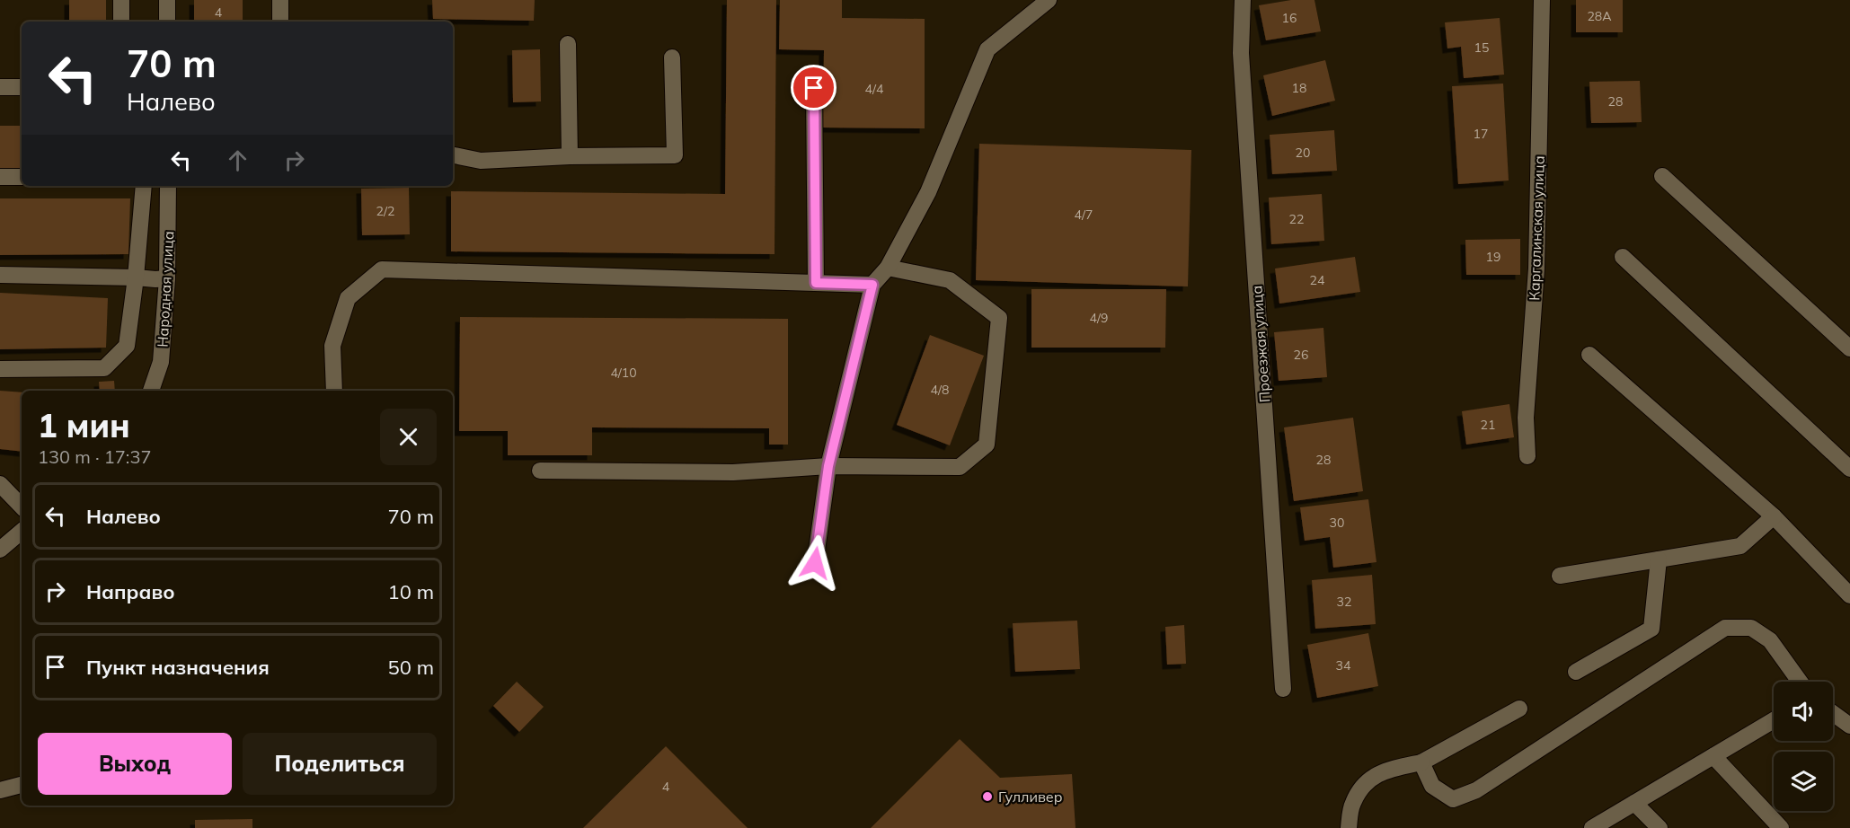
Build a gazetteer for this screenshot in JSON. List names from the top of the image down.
{
  "streets": {
    "street": ["Каргалинская улица", "Народная улица", "Проезжая улица"]
  },
  "places": ["Гулливер"],
  "house_numbers": [
    "4",
    "28А",
    "16",
    "15",
    "18",
    "4/4",
    "28",
    "17",
    "20",
    "2/2",
    "4/7",
    "22",
    "19",
    "24",
    "4/9",
    "26",
    "4/10",
    "4/8",
    "21",
    "28",
    "30",
    "32",
    "34",
    "4"
  ],
  "page": {
    "turn": ["70 m", "Налево"],
    "heading": ["1 мин", "130 m · 17:37"],
    "list": [
      {
        "name": "Налево",
        "value": "70 m"
      },
      {
        "name": "Направо",
        "value": "10 m"
      },
      {
        "name": "Пункт назначения",
        "value": "50 m"
      }
    ],
    "buttons": ["Выход", "Поделиться"]
  }
}
